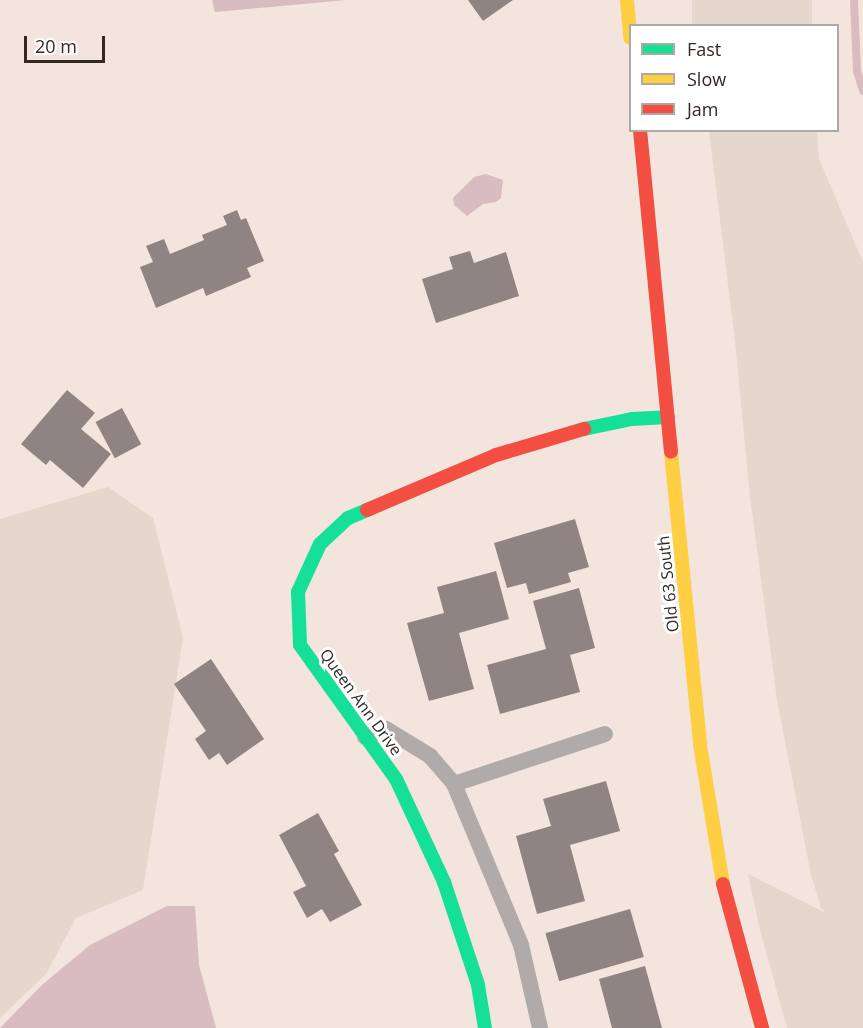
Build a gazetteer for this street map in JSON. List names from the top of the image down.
{
  "streets": {
    "main road": ["Old 63 South", "Queen Ann Drive"]
  },
  "crossings": [
    ["Old 63 South", "Queen Ann Drive"]
  ],
  "legend": ["Fast", "Slow", "Jam"],
  "scale_bar": "20 m"
}
